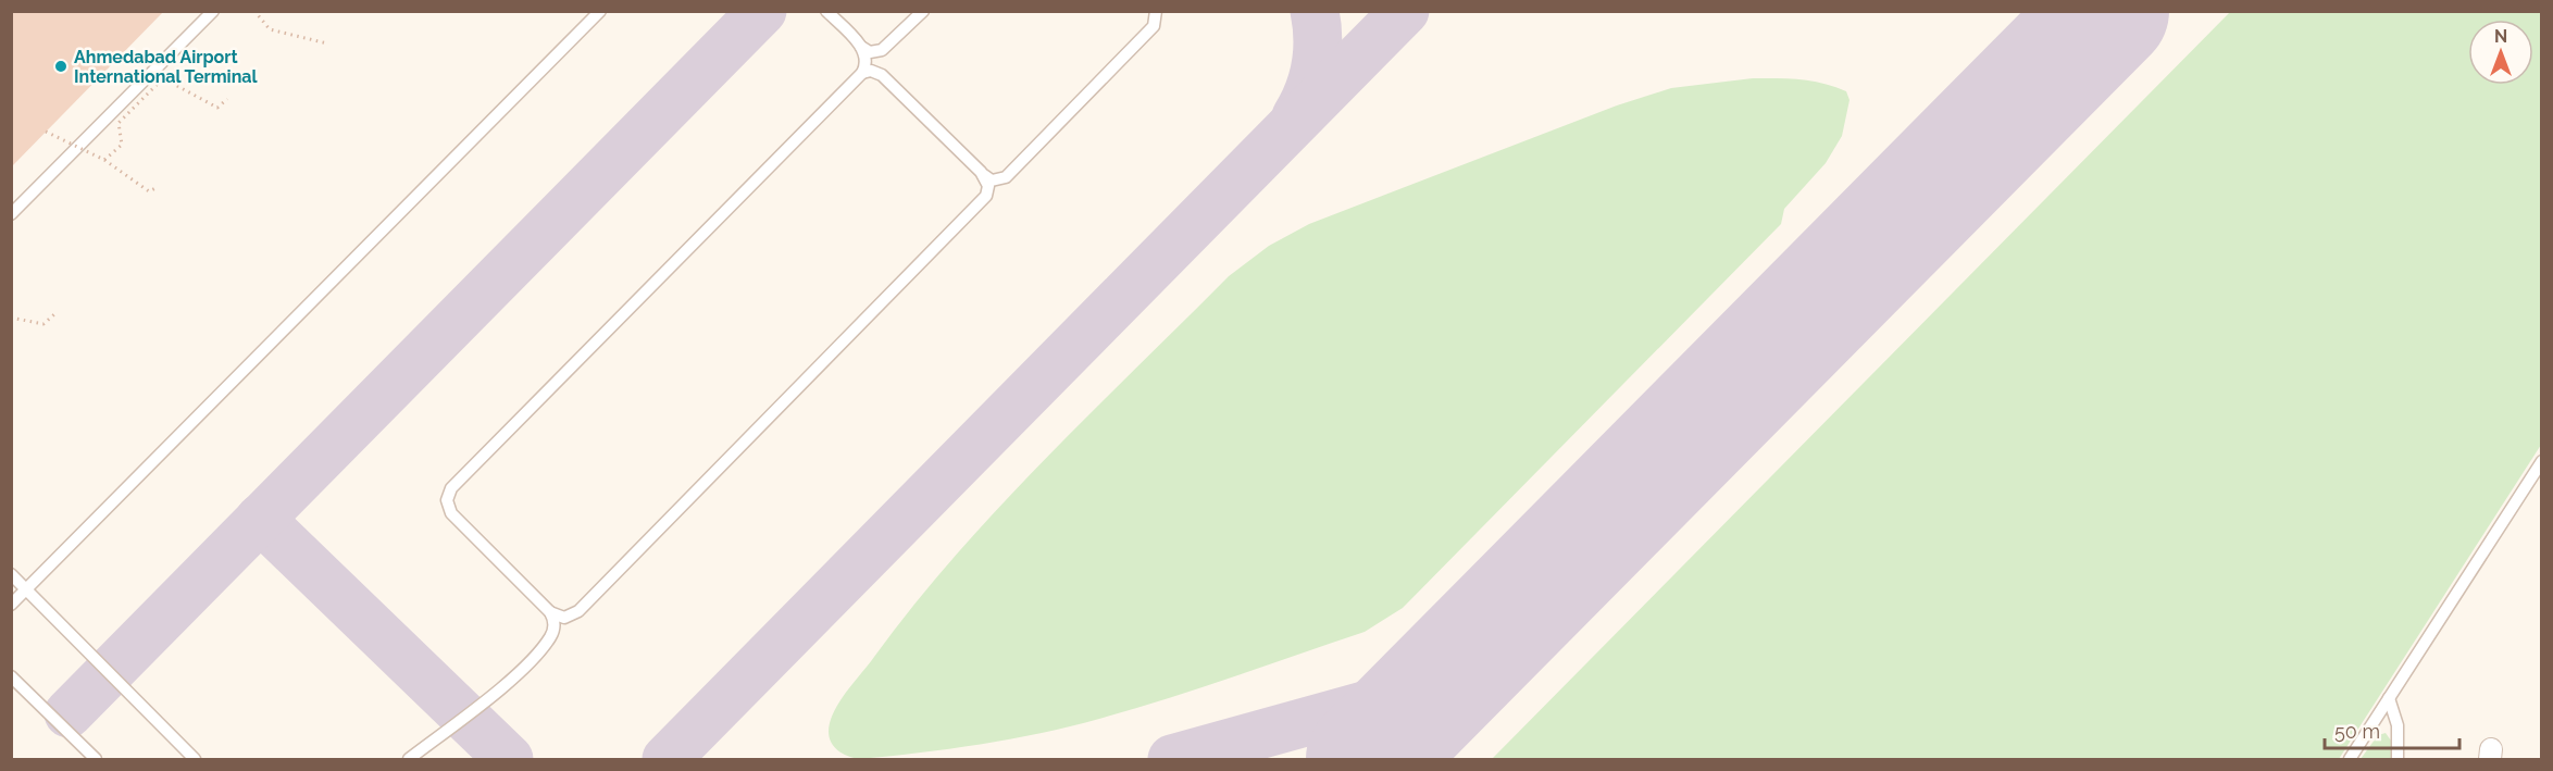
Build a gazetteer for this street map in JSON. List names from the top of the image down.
{
  "places": ["Ahmedabad Airport International Terminal"],
  "scale_bar": "50 m",
  "north": "top"
}
